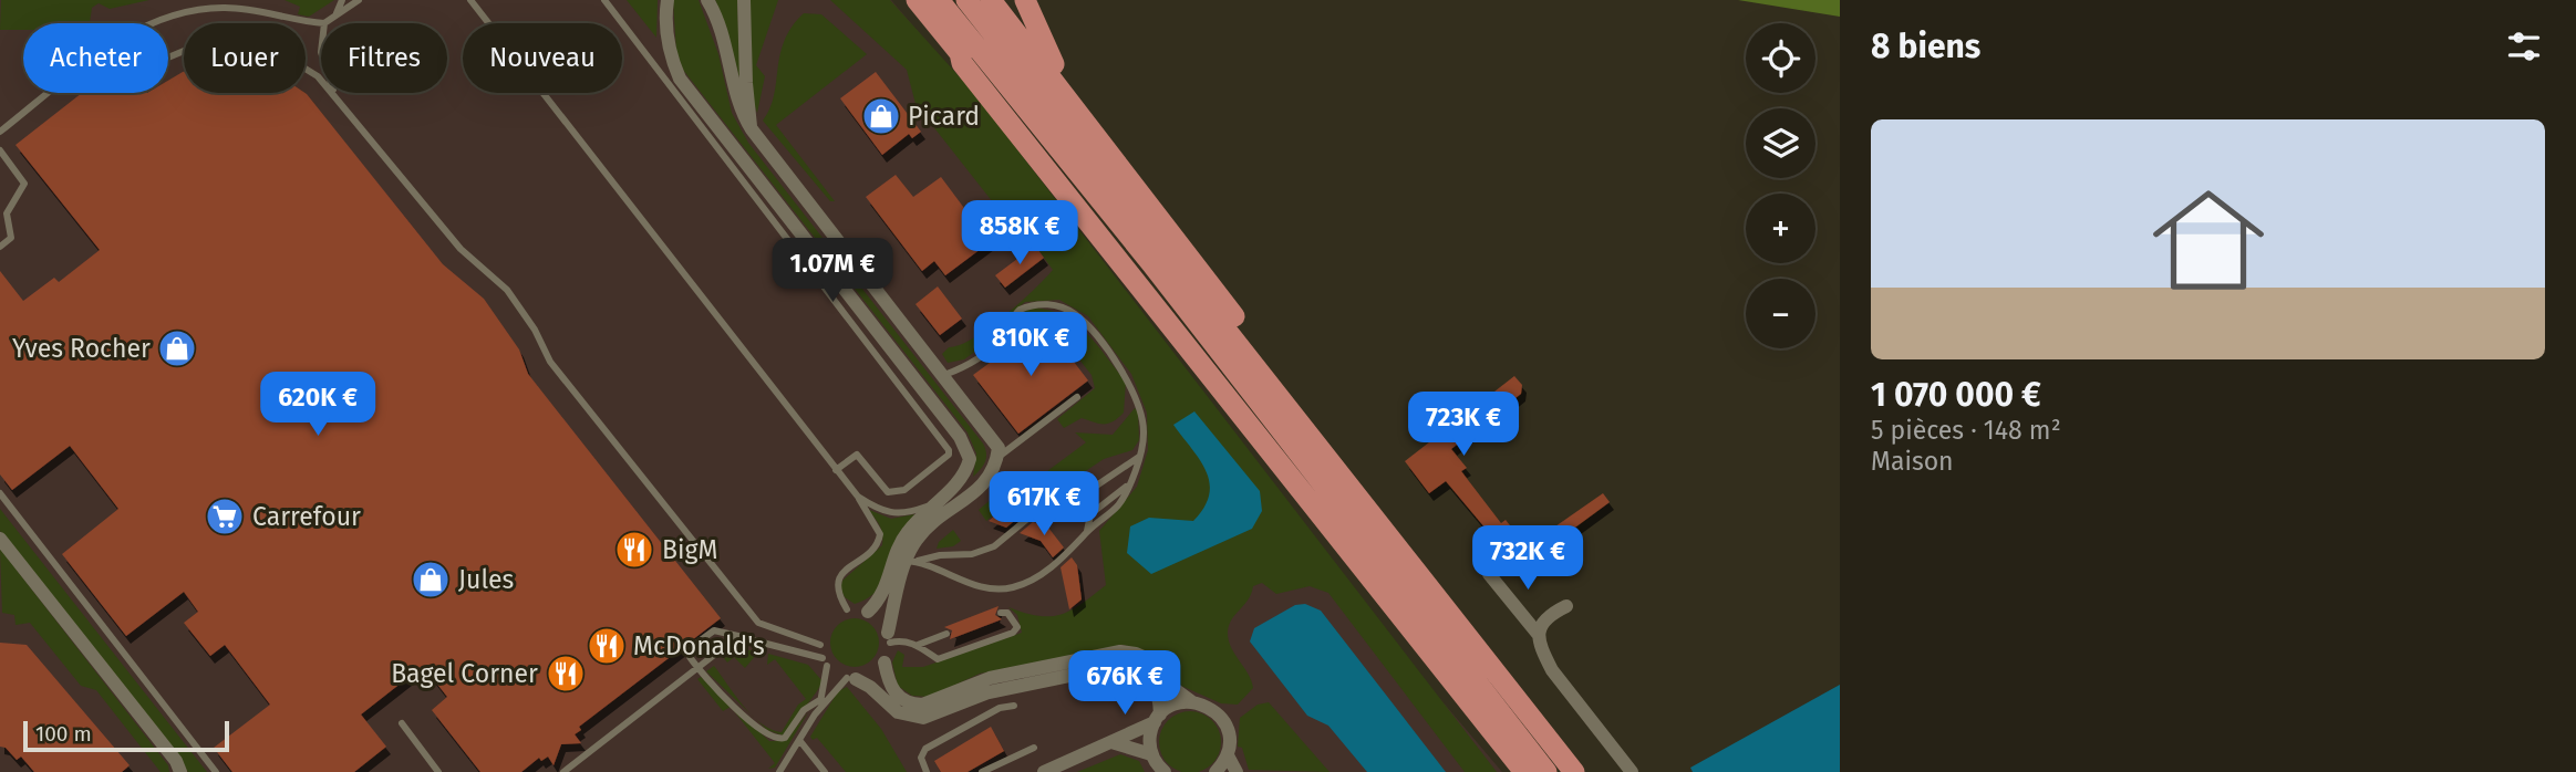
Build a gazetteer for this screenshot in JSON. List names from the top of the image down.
{
  "places": {
    "shop": ["Picard", "Yves Rocher", "Jules"],
    "supermarket": ["Carrefour"],
    "restaurant": ["BigM", "McDonald's", "Bagel Corner"]
  },
  "scale_bar": "100 m",
  "page": {
    "heading": "8 biens",
    "map_buttons": ["+", "−"],
    "chip": [
      "Acheter",
      "Louer",
      "Filtres",
      "Nouveau"
    ],
    "list": [
      {
        "name": "1 070 000 €",
        "note": "5 pièces · 148 m² · Maison"
      }
    ],
    "price": [
      "858K €",
      "1.07M €",
      "810K €",
      "620K €",
      "723K €",
      "617K €",
      "732K €",
      "676K €"
    ],
    "scale": "100 m"
  }
}
